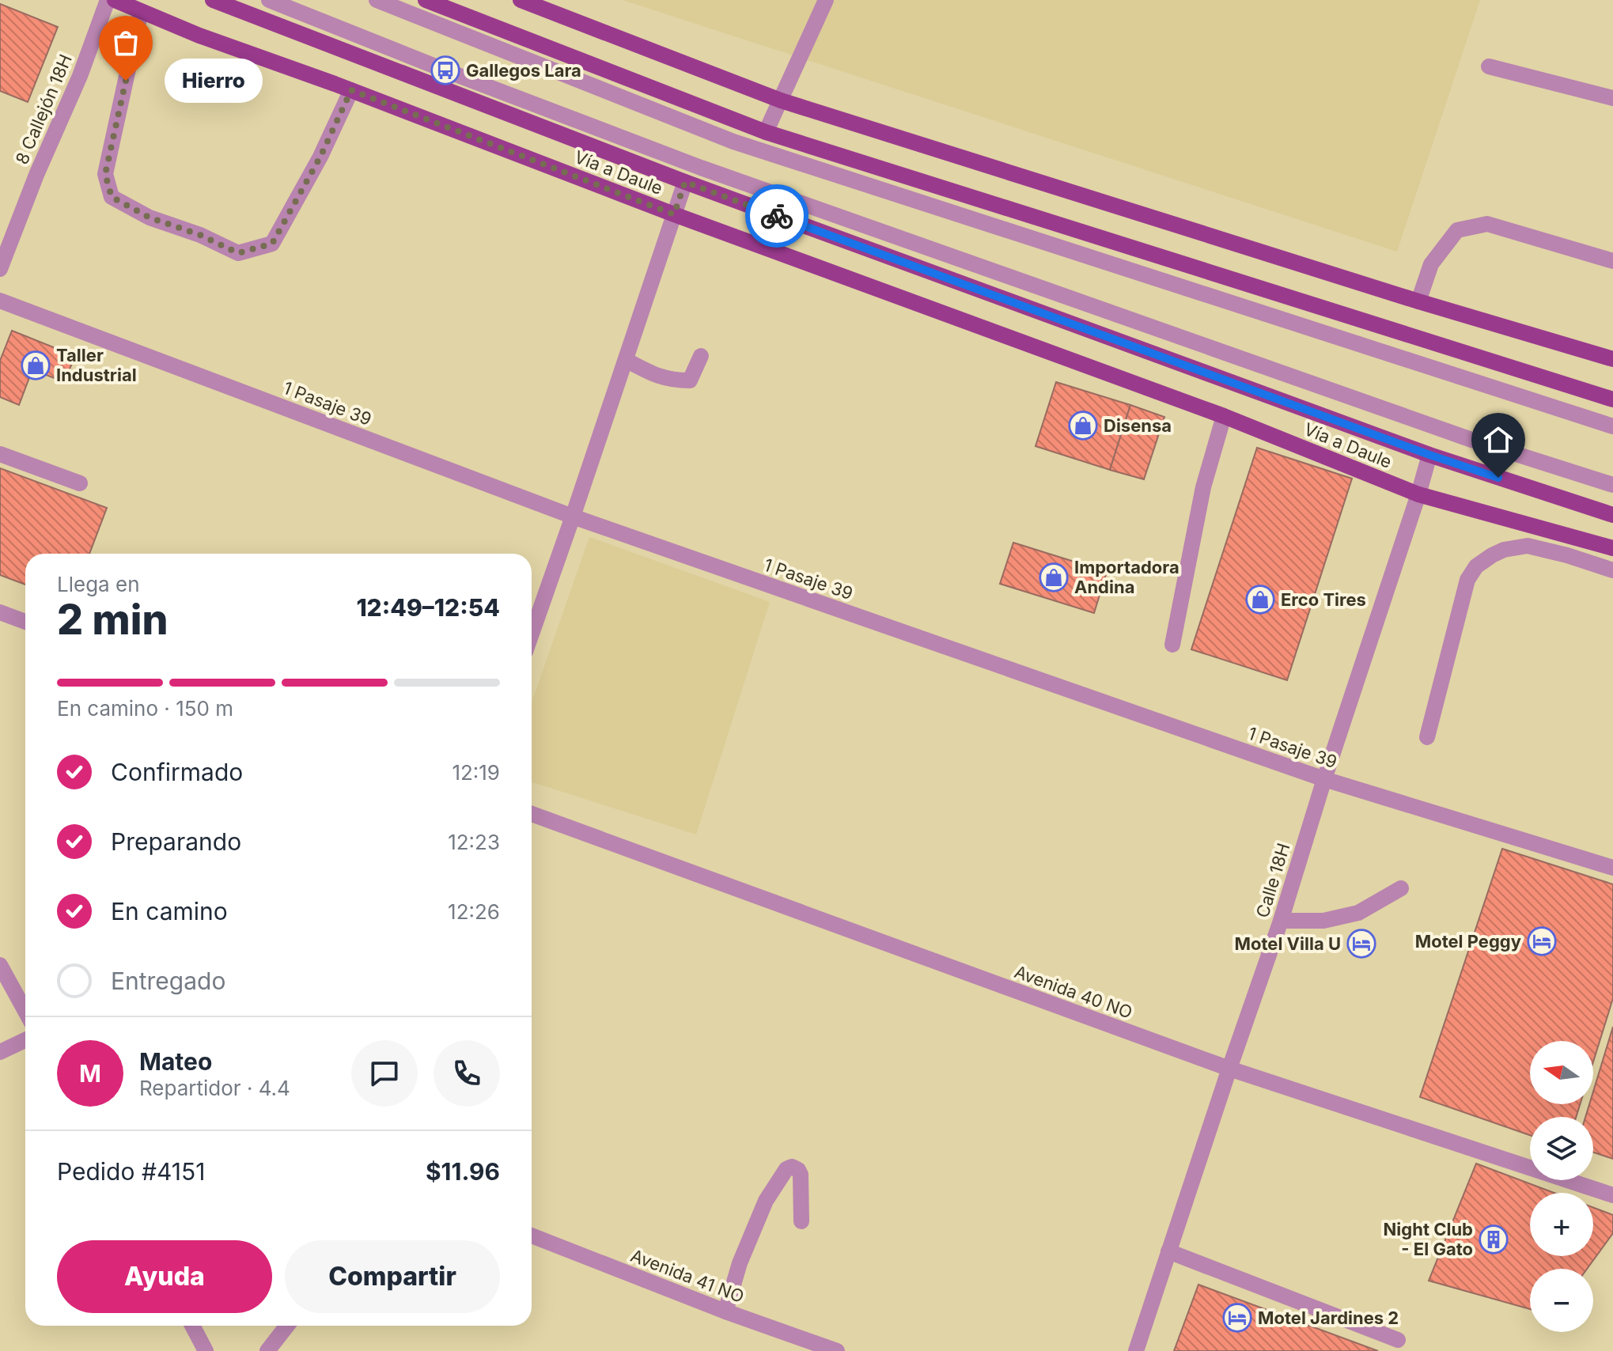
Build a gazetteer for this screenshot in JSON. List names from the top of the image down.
{
  "streets": {
    "main road": ["Vía a Daule"],
    "street": [
      "8 Callejón 18H",
      "1 Pasaje 39",
      "Calle 18H",
      "Avenida 40 NO",
      "Avenida 41 NO"
    ]
  },
  "crossings": [
    ["Vía a Daule", "Calle 18H"],
    ["1 Pasaje 39", "Calle 18H"],
    ["Calle 18H", "Avenida 40 NO"]
  ],
  "places": {
    "bus stop": ["Gallegos Lara"],
    "other": ["Hierro"],
    "shop": [
      "Taller Industrial",
      "Disensa",
      "Importadora Andina",
      "Erco Tires"
    ],
    "hotel": ["Motel Peggy", "Motel Villa U", "Motel Jardines 2"],
    "building": ["Night Club - El Gato"]
  },
  "north": "left",
  "page": {
    "bubble": "Hierro",
    "heading": ["2 min", "Llega en", "12:49–12:54"],
    "panel": [
      "Mateo",
      "Repartidor · 4.4",
      "Pedido #4151",
      "$11.96"
    ],
    "bar": "En camino · 150 m",
    "list": [
      ["Confirmado", "12:19"],
      ["Preparando", "12:23"],
      ["En camino", "12:26"],
      "Entregado"
    ],
    "round": "M",
    "map_buttons": ["+", "−"],
    "buttons": ["Ayuda", "Compartir"]
  }
}
